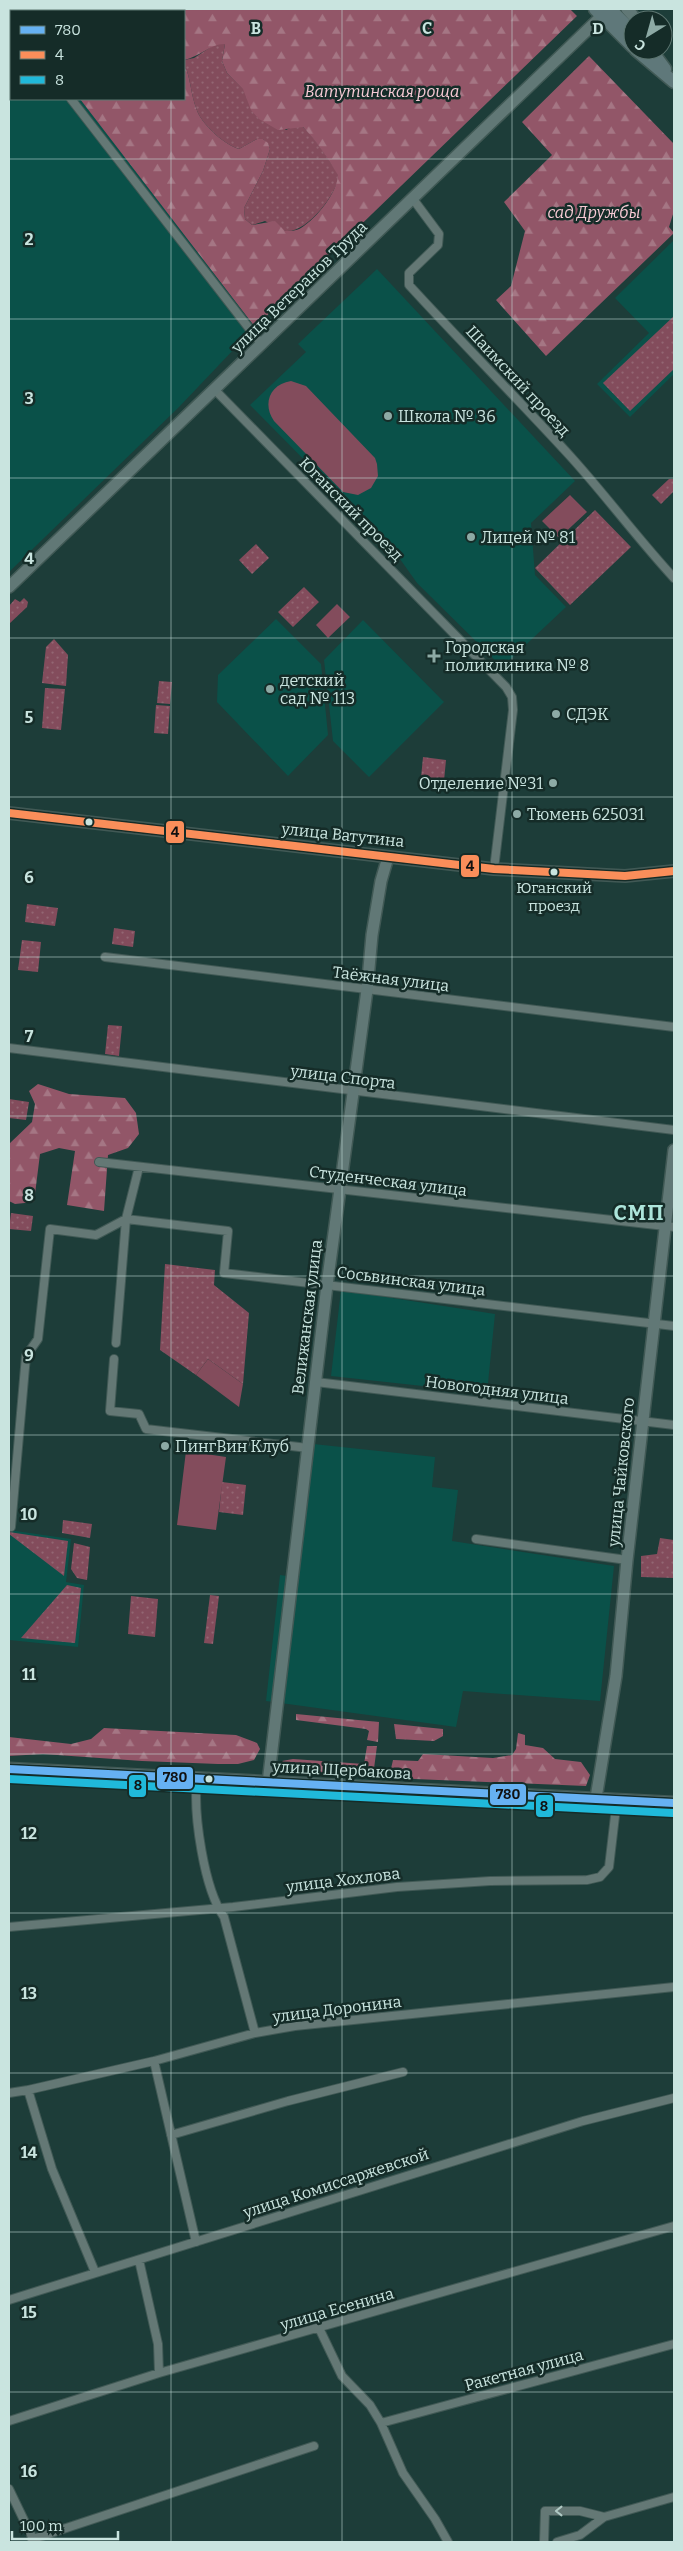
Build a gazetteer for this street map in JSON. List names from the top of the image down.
{
  "streets": {
    "main road": ["улица Щербакова"],
    "street": [
      "улица Ветеранов Труда",
      "Шаимский проезд",
      "Юганский проезд",
      "улица Ватутина",
      "Таёжная улица",
      "улица Спорта",
      "Студенческая улица",
      "Сосьвинская улица",
      "Велижанская улица",
      "Новогодняя улица",
      "улица Чайковского",
      "улица Хохлова",
      "улица Доронина",
      "улица Комиссаржевской",
      "улица Есенина",
      "Ракетная улица"
    ]
  },
  "crossings": [
    ["улица Ветеранов Труда", "Шаимский проезд"],
    ["улица Ветеранов Труда", "Юганский проезд"],
    ["Юганский проезд", "улица Ватутина"],
    ["улица Ватутина", "Велижанская улица"],
    ["Таёжная улица", "Велижанская улица"],
    ["улица Спорта", "Велижанская улица"],
    ["Студенческая улица", "Велижанская улица"],
    ["Студенческая улица", "улица Чайковского"],
    ["Сосьвинская улица", "Велижанская улица"],
    ["Сосьвинская улица", "улица Чайковского"],
    ["Велижанская улица", "Новогодняя улица"],
    ["Велижанская улица", "улица Щербакова"],
    ["Новогодняя улица", "улица Чайковского"],
    ["улица Чайковского", "улица Щербакова"],
    ["улица Щербакова", "улица Хохлова"]
  ],
  "districts": ["СМП"],
  "parks": ["Ватутинская роща", "сад Дружбы"],
  "places": {
    "other": [
      "Школа № 36",
      "Лицей № 81",
      "детский сад № 113",
      "СДЭК",
      "Отделение №31",
      "Тюмень 625031",
      "Юганский проезд",
      "ПингВин Клуб"
    ],
    "health": ["Городская поликлиника № 8"]
  },
  "lines": ["transit line 4", "transit line 780", "transit line 8"],
  "legend": ["780", "4", "8"],
  "scale_bar": "100 m",
  "north": "bottom left",
  "grid": {
    "columns": ["B", "C", "D"],
    "rows": [
      "2",
      "3",
      "4",
      "5",
      "6",
      "7",
      "8",
      "9",
      "10",
      "11",
      "12",
      "13",
      "14",
      "15",
      "16"
    ]
  }
}
